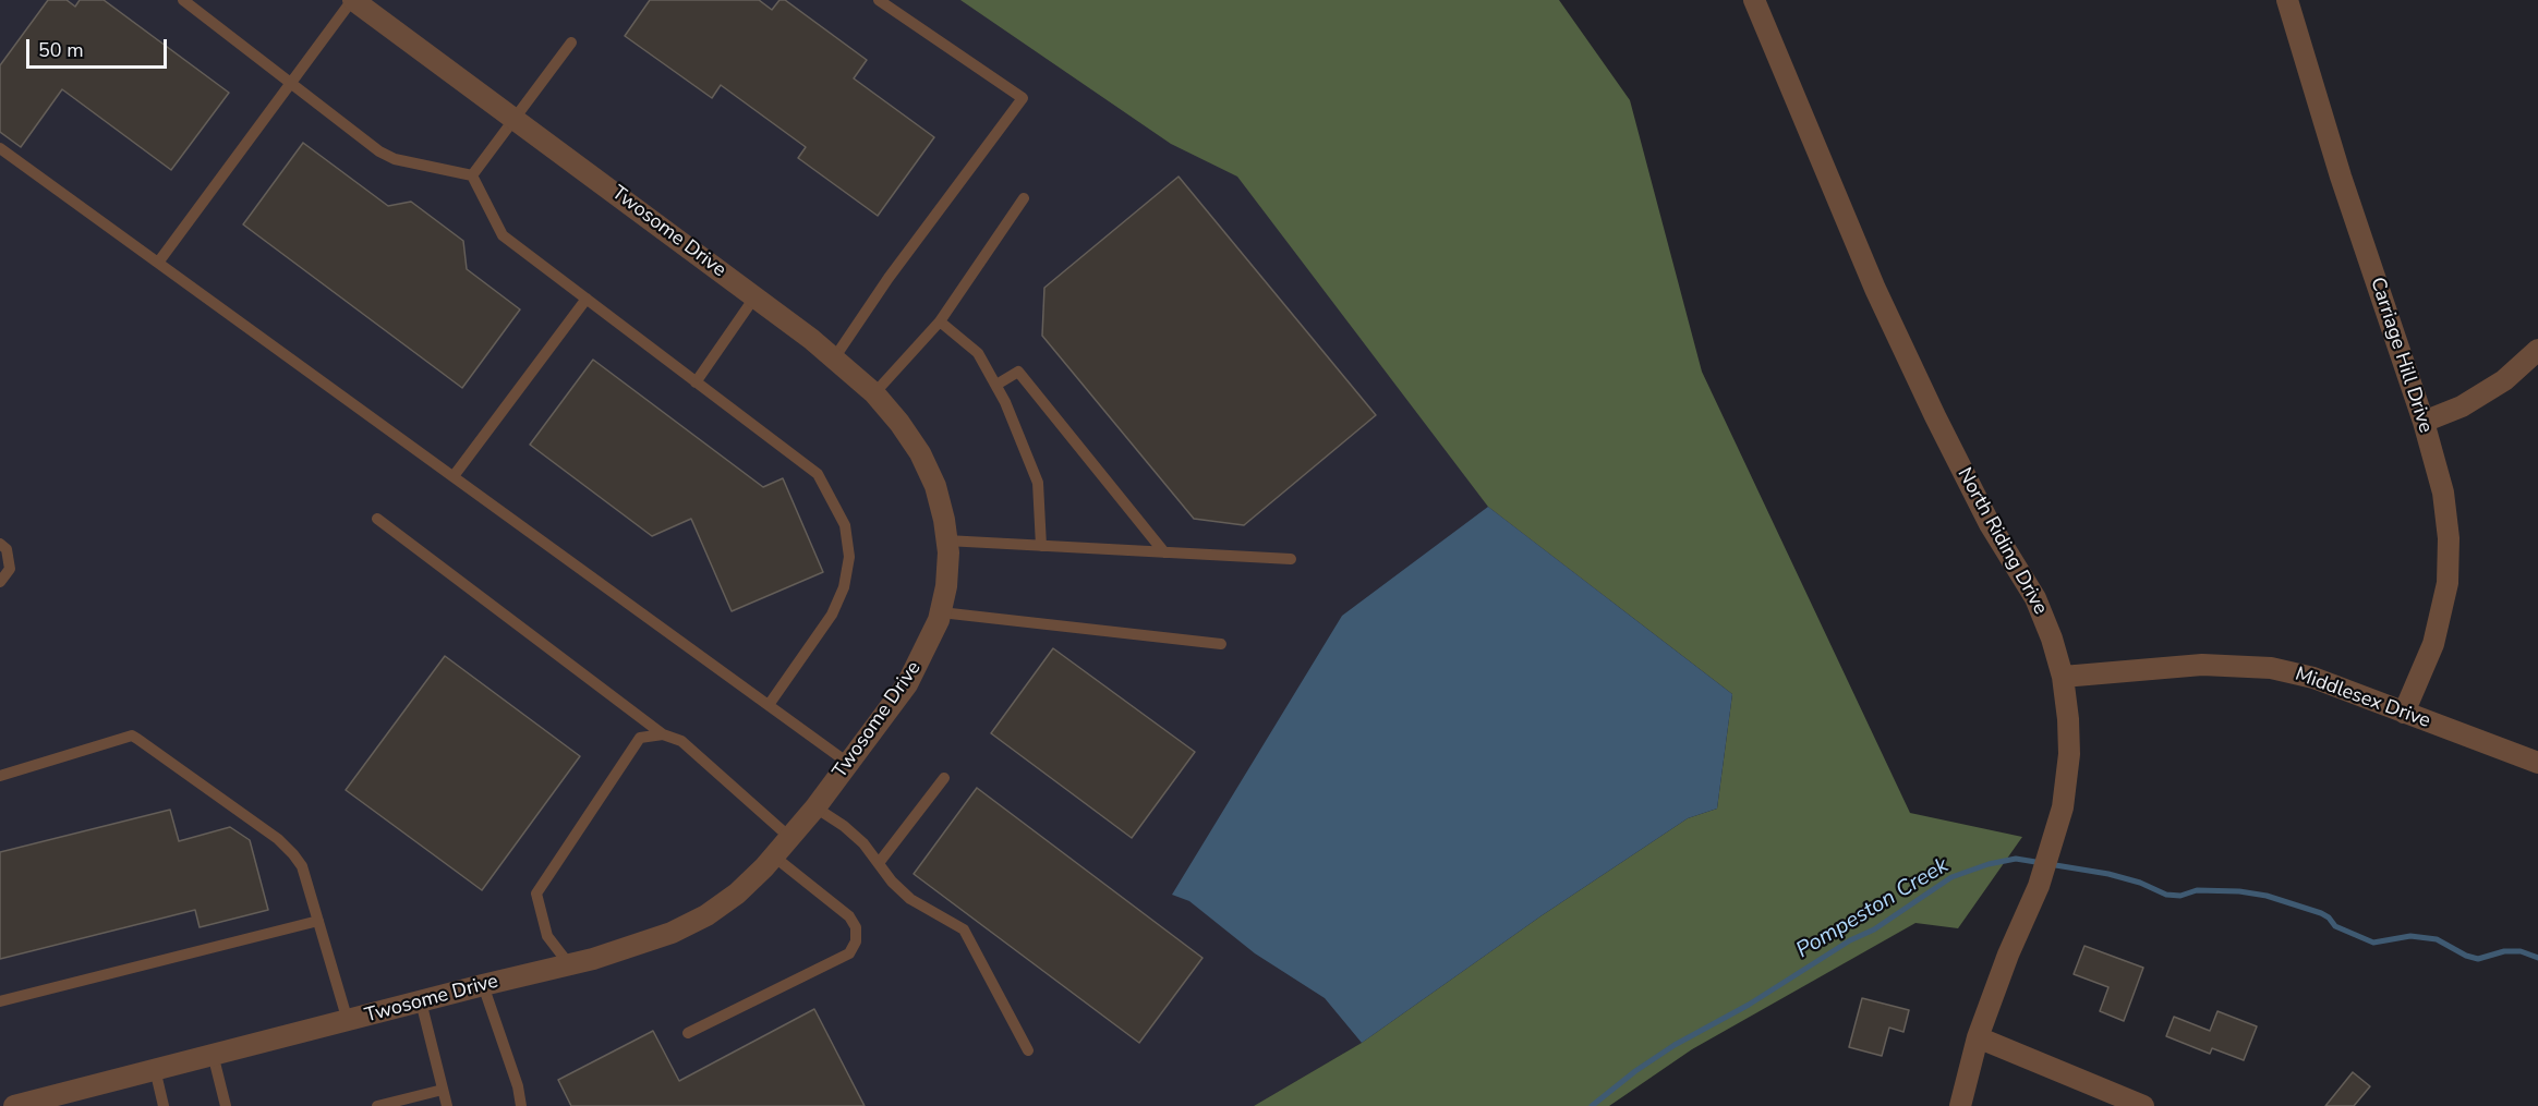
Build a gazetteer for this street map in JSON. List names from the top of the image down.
{
  "streets": {
    "street": [
      "Twosome Drive",
      "Carriage Hill Drive",
      "North Riding Drive",
      "Middlesex Drive"
    ]
  },
  "crossings": [
    ["Carriage Hill Drive", "Middlesex Drive"],
    ["North Riding Drive", "Middlesex Drive"]
  ],
  "water": ["Pompeston Creek"],
  "scale_bar": "50 m"
}
